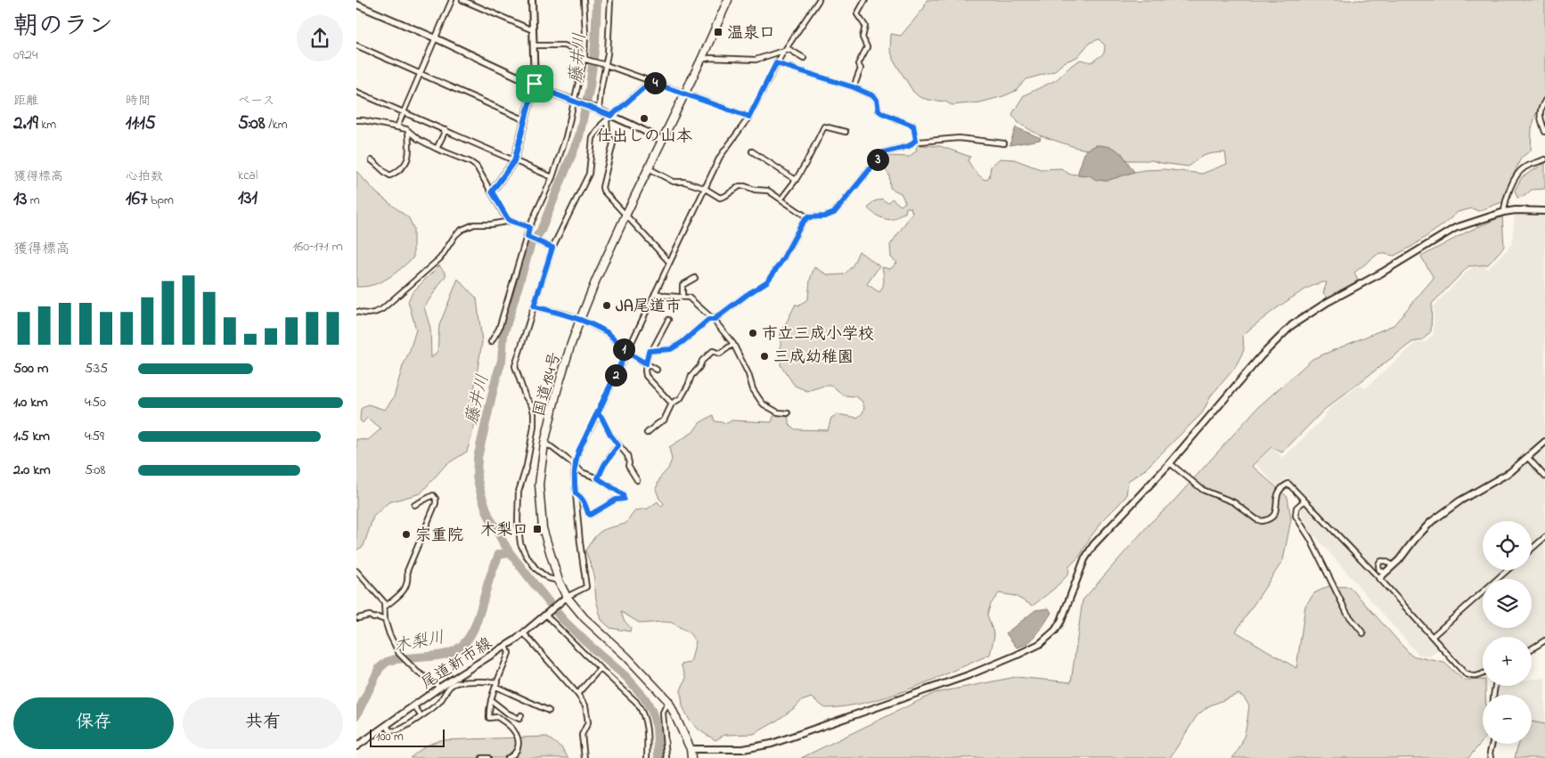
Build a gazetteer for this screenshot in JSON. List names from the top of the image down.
{
  "streets": {
    "highway": ["国道184号"],
    "street": ["尾道新市線"]
  },
  "crossings": [
    ["国道184号", "尾道新市線"]
  ],
  "water": ["藤井川", "木梨川"],
  "places": {
    "transit": ["温泉口", "木梨口"],
    "other": [
      "仕出しの山本",
      "JA尾道市",
      "市立三成小学校",
      "三成幼稚園",
      "宗重院"
    ]
  },
  "scale_bar": "100 m",
  "page": {
    "heading": ["朝のラン", "09:24"],
    "pins": [
      "4",
      "3",
      "1",
      "2"
    ],
    "stats": [
      ["距離", "2.19 km"],
      ["時間", "11:15"],
      ["ペース", "5:08 /km"],
      ["獲得標高", "13 m"],
      ["心拍数", "167 bpm"],
      ["kcal", "131"]
    ],
    "chart": ["獲得標高", "160–171 m"],
    "list": [
      {
        "name": "500 m",
        "note": "5:35"
      },
      {
        "name": "1.0 km",
        "note": "4:50"
      },
      {
        "name": "1.5 km",
        "note": "4:59"
      },
      {
        "name": "2.0 km",
        "note": "5:08"
      }
    ],
    "map_buttons": ["+", "−"],
    "buttons": ["保存", "共有"],
    "scale": "100 m"
  }
}
